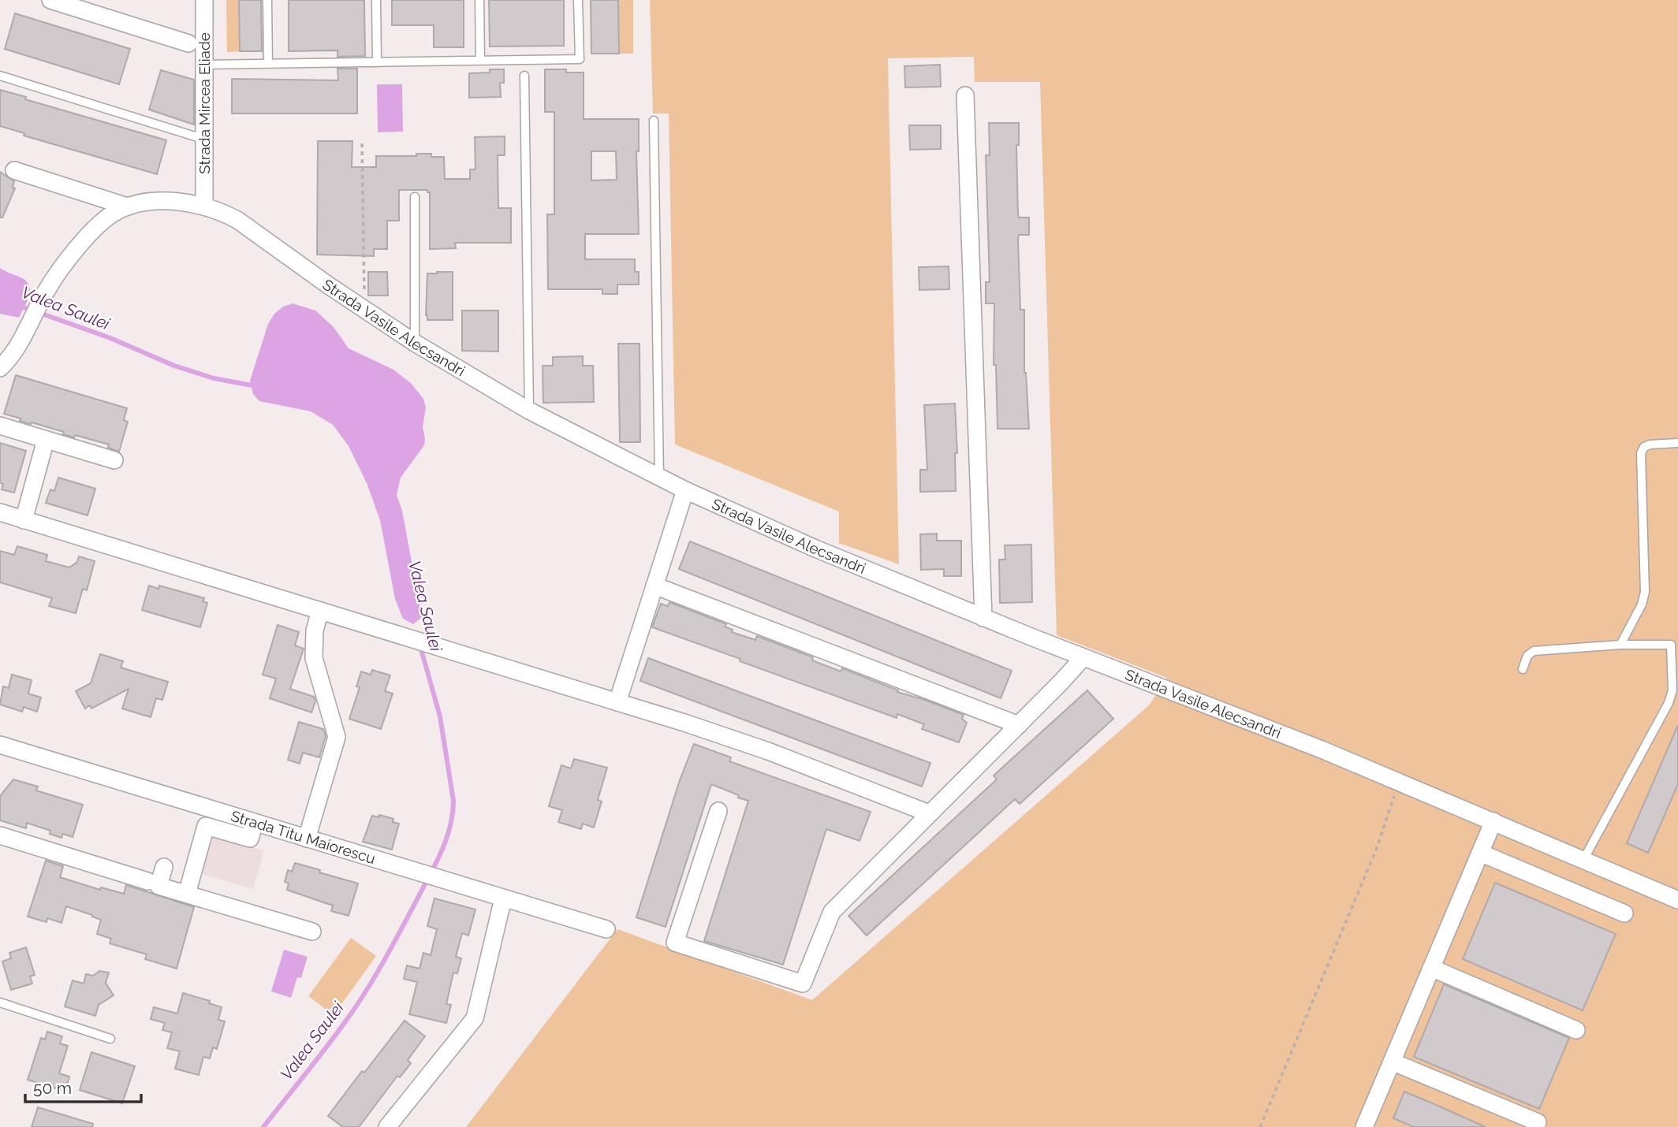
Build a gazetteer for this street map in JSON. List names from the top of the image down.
{
  "streets": {
    "street": ["Strada Mircea Eliade", "Strada Vasile Alecsandri", "Strada Titu Maiorescu"]
  },
  "crossings": [
    ["Strada Mircea Eliade", "Strada Vasile Alecsandri"]
  ],
  "water": ["Valea Saulei"],
  "scale_bar": "50 m"
}
